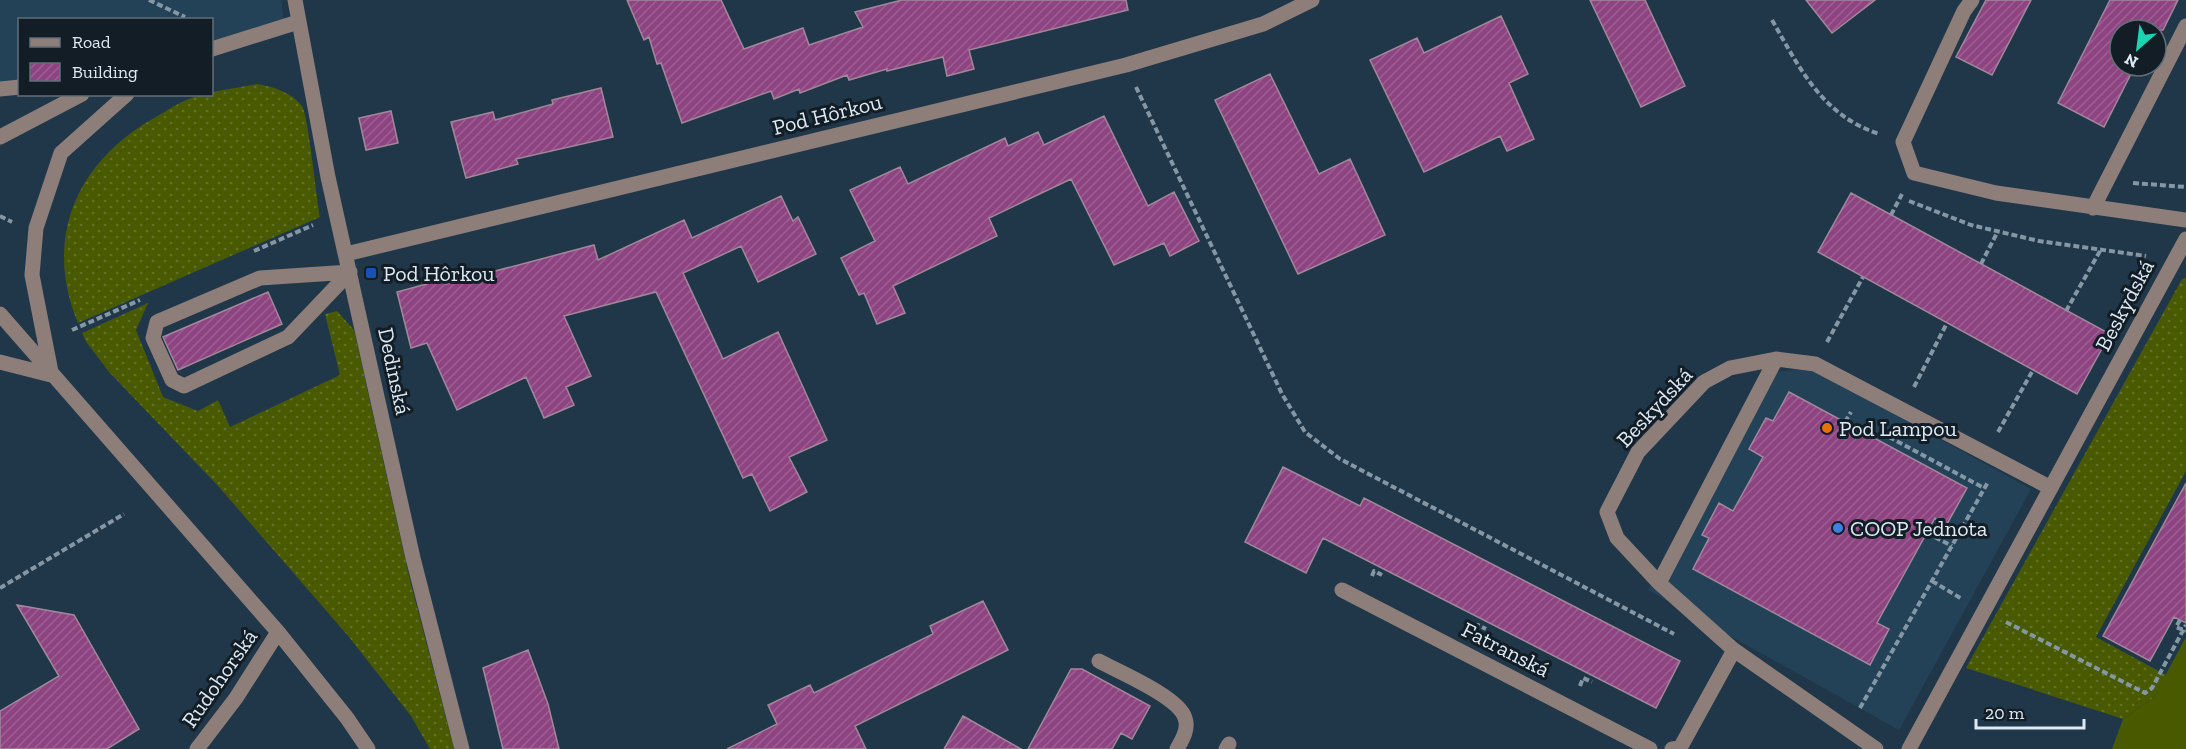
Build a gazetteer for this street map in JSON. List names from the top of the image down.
{
  "streets": {
    "street": [
      "Pod Hôrkou",
      "Beskydská",
      "Dedinská",
      "Fatranská",
      "Rudohorská"
    ]
  },
  "crossings": [
    ["Pod Hôrkou", "Dedinská"]
  ],
  "places": {
    "transit": ["Pod Hôrkou"],
    "other": ["Pod Lampou", "COOP Jednota"]
  },
  "legend": ["Road", "Building"],
  "scale_bar": "20 m",
  "north": "bottom left"
}
